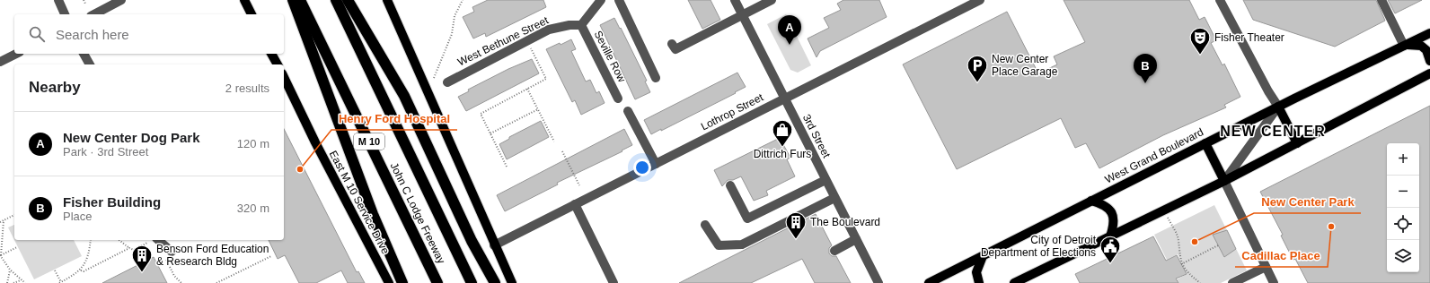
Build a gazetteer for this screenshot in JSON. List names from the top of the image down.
{
  "streets": {
    "highway": ["M 10", "John C Lodge Freeway"],
    "main road": ["West Grand Boulevard", "East M 10 Service Drive"],
    "street": [
      "West Bethune Street",
      "Seville Row",
      "Lothrop Street",
      "3rd Street"
    ]
  },
  "crossings": [
    ["West Bethune Street", "Seville Row"],
    ["Lothrop Street", "3rd Street"]
  ],
  "districts": ["NEW CENTER"],
  "places": {
    "theatre": ["Fisher Theater"],
    "parking": ["New Center Place Garage"],
    "shop": ["Dittrich Furs"],
    "other": ["Henry Ford Hospital", "Cadillac Place", "New Center Park"],
    "building": ["The Boulevard", "Benson Ford Education & Research Bldg"],
    "public building": ["City of Detroit Department of Elections"]
  },
  "page": {
    "search": "Search here",
    "pins": ["A", "B"],
    "heading": ["Nearby", "2 results"],
    "list": [
      {
        "mark": "A",
        "name": "New Center Dog Park",
        "note": "Park · 3rd Street",
        "value": "120 m"
      },
      {
        "mark": "B",
        "name": "Fisher Building",
        "note": "Place",
        "value": "320 m"
      }
    ],
    "map_buttons": ["+", "−"]
  }
}
